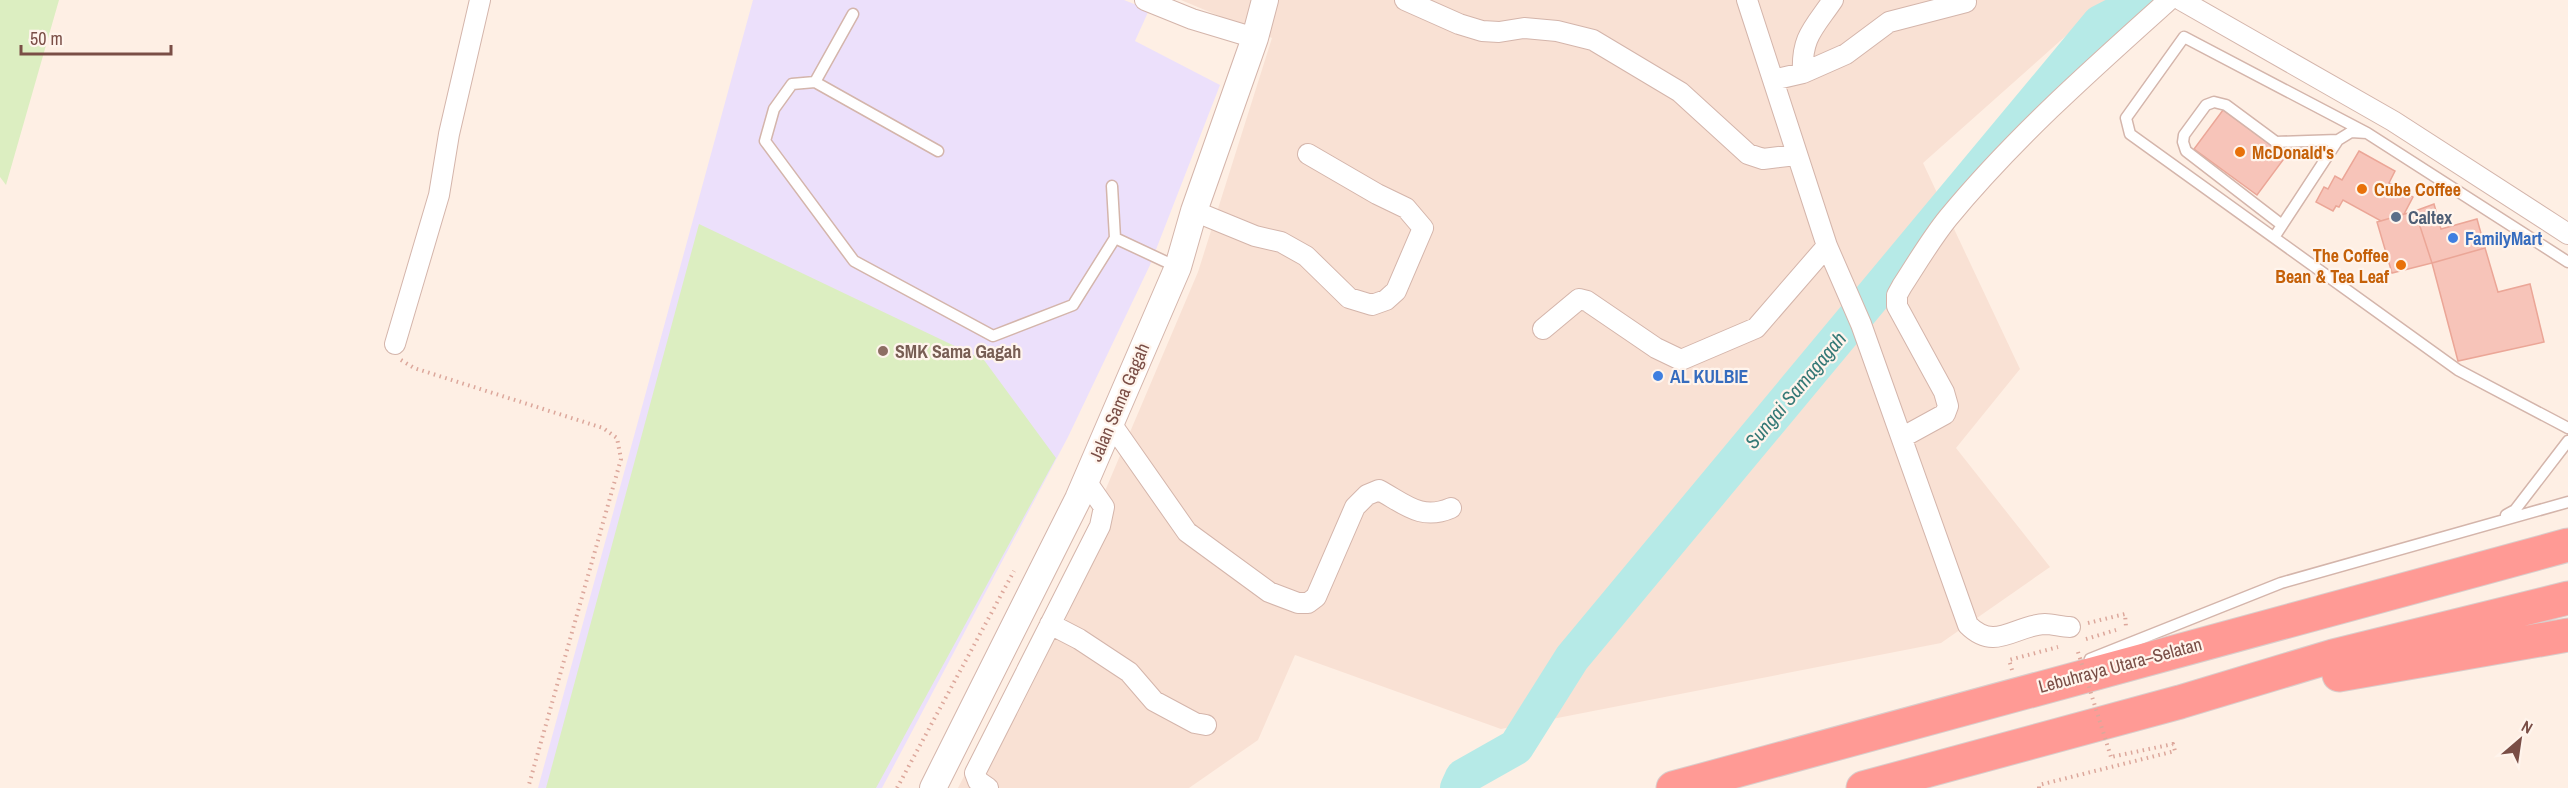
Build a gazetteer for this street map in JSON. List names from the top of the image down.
{
  "streets": {
    "highway": ["Lebuhraya Utara–Selatan"],
    "street": ["Jalan Sama Gagah"]
  },
  "water": ["Sungai Samagagah"],
  "places": [
    "McDonald's",
    "Cube Coffee",
    "Caltex",
    "FamilyMart",
    "The Coffee Bean & Tea Leaf",
    "SMK Sama Gagah",
    "AL KULBIE"
  ],
  "scale_bar": "50 m",
  "north": "top right"
}
